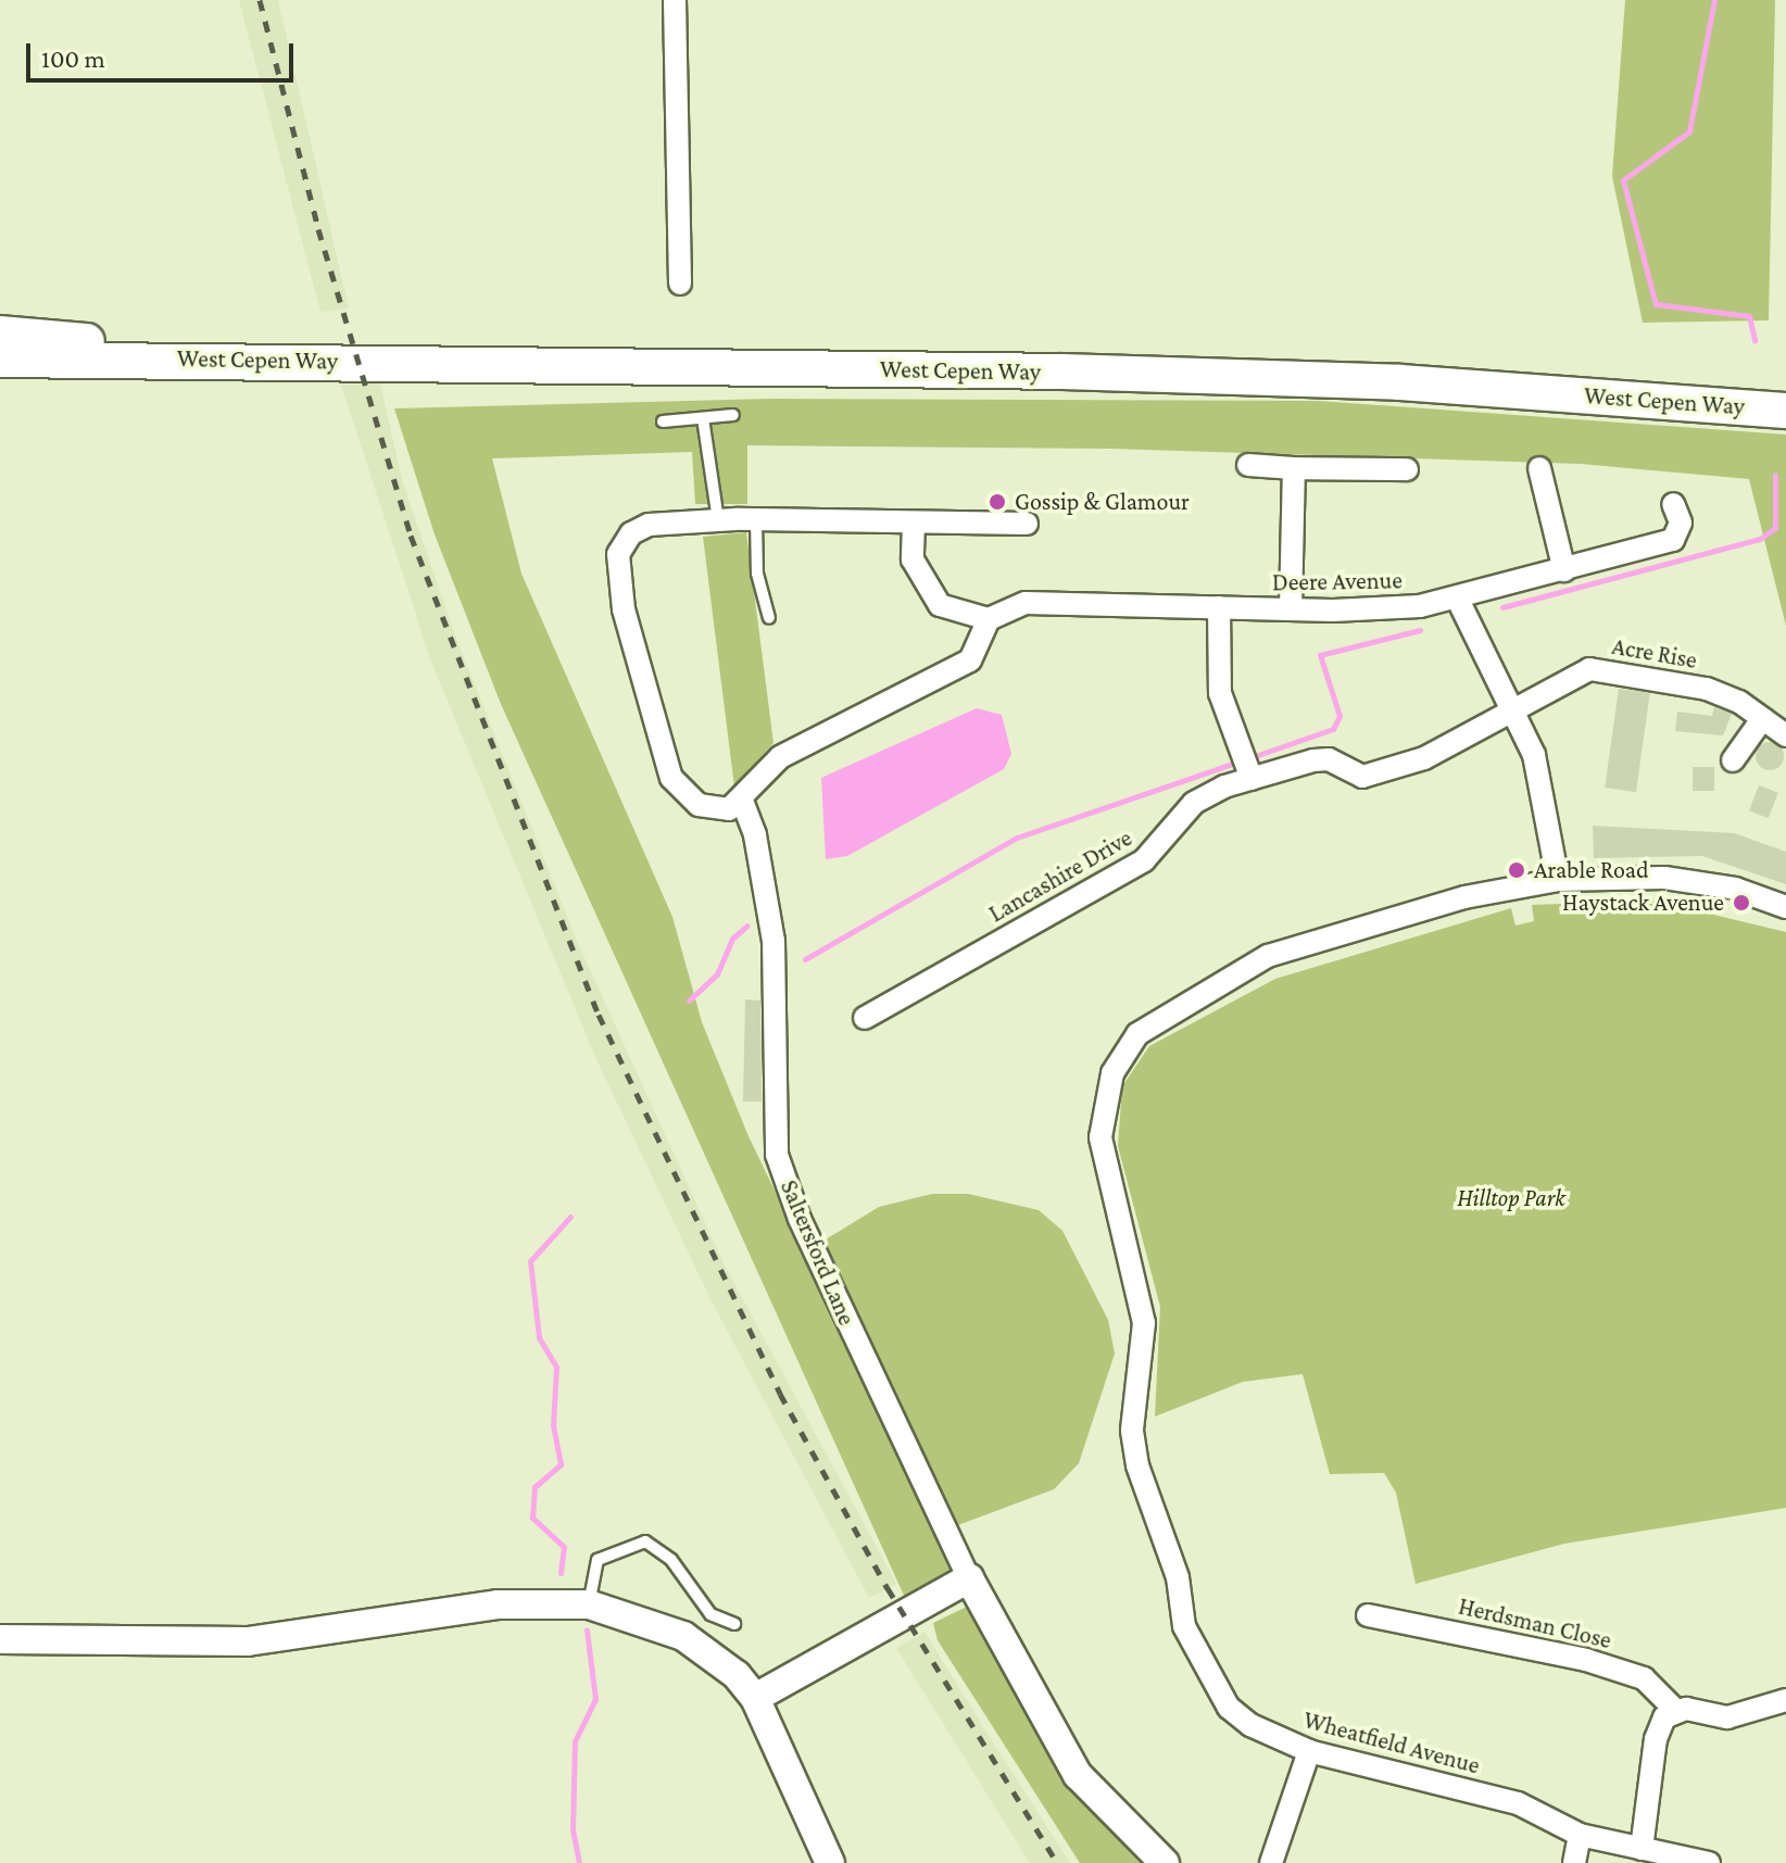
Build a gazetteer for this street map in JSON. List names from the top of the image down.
{
  "streets": {
    "highway": ["West Cepen Way"],
    "main road": ["Saltersford Lane"],
    "street": [
      "Deere Avenue",
      "Acre Rise",
      "Lancashire Drive",
      "Herdsman Close",
      "Wheatfield Avenue"
    ]
  },
  "crossings": [
    ["Acre Rise", "Lancashire Drive"]
  ],
  "parks": ["Hilltop Park"],
  "places": ["Gossip & Glamour", "Arable Road", "Haystack Avenue"],
  "scale_bar": "100 m"
}
